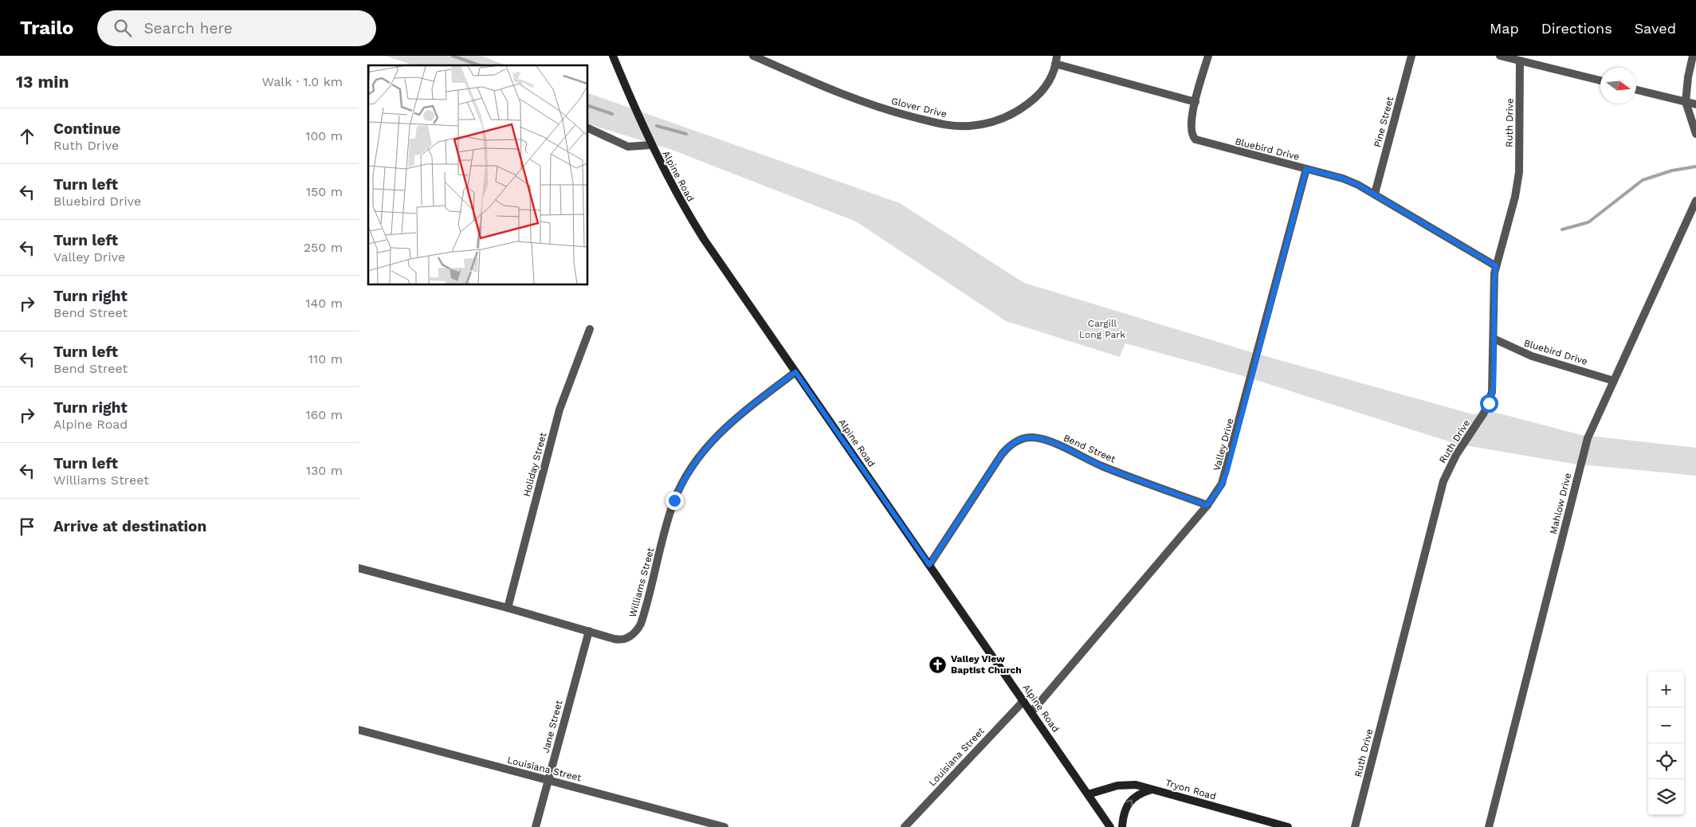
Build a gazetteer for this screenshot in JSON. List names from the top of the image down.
{
  "streets": {
    "main road": ["Alpine Road", "Tryon Road"],
    "street": [
      "Glover Drive",
      "Pine Street",
      "Ruth Drive",
      "Bluebird Drive",
      "Valley Drive",
      "Bend Street",
      "Holiday Street",
      "Mahlow Drive",
      "Williams Street",
      "Jane Street",
      "Louisiana Street"
    ]
  },
  "crossings": [
    ["Pine Street", "Bluebird Drive"],
    ["Ruth Drive", "Bluebird Drive"],
    ["Bluebird Drive", "Valley Drive"],
    ["Bluebird Drive", "Mahlow Drive"],
    ["Alpine Road", "Valley Drive"],
    ["Alpine Road", "Bend Street"],
    ["Alpine Road", "Williams Street"],
    ["Alpine Road", "Louisiana Street"],
    ["Alpine Road", "Tryon Road"],
    ["Valley Drive", "Bend Street"],
    ["Holiday Street", "Williams Street"],
    ["Williams Street", "Jane Street"],
    ["Jane Street", "Louisiana Street"]
  ],
  "parks": ["Cargill Long Park"],
  "places": {
    "church": ["Valley View Baptist Church"]
  },
  "north": "right",
  "page": {
    "header": "Trailo",
    "search": "Search here",
    "nav": ["Map", "Directions", "Saved"],
    "heading": ["13 min", "Walk · 1.0 km"],
    "list": [
      ["Continue", "Ruth Drive", "100 m"],
      ["Turn left", "Bluebird Drive", "150 m"],
      ["Turn left", "Valley Drive", "250 m"],
      ["Turn right", "Bend Street", "140 m"],
      ["Turn left", "Bend Street", "110 m"],
      ["Turn right", "Alpine Road", "160 m"],
      ["Turn left", "Williams Street", "130 m"],
      "Arrive at destination"
    ],
    "map_buttons": ["+", "−"]
  }
}
